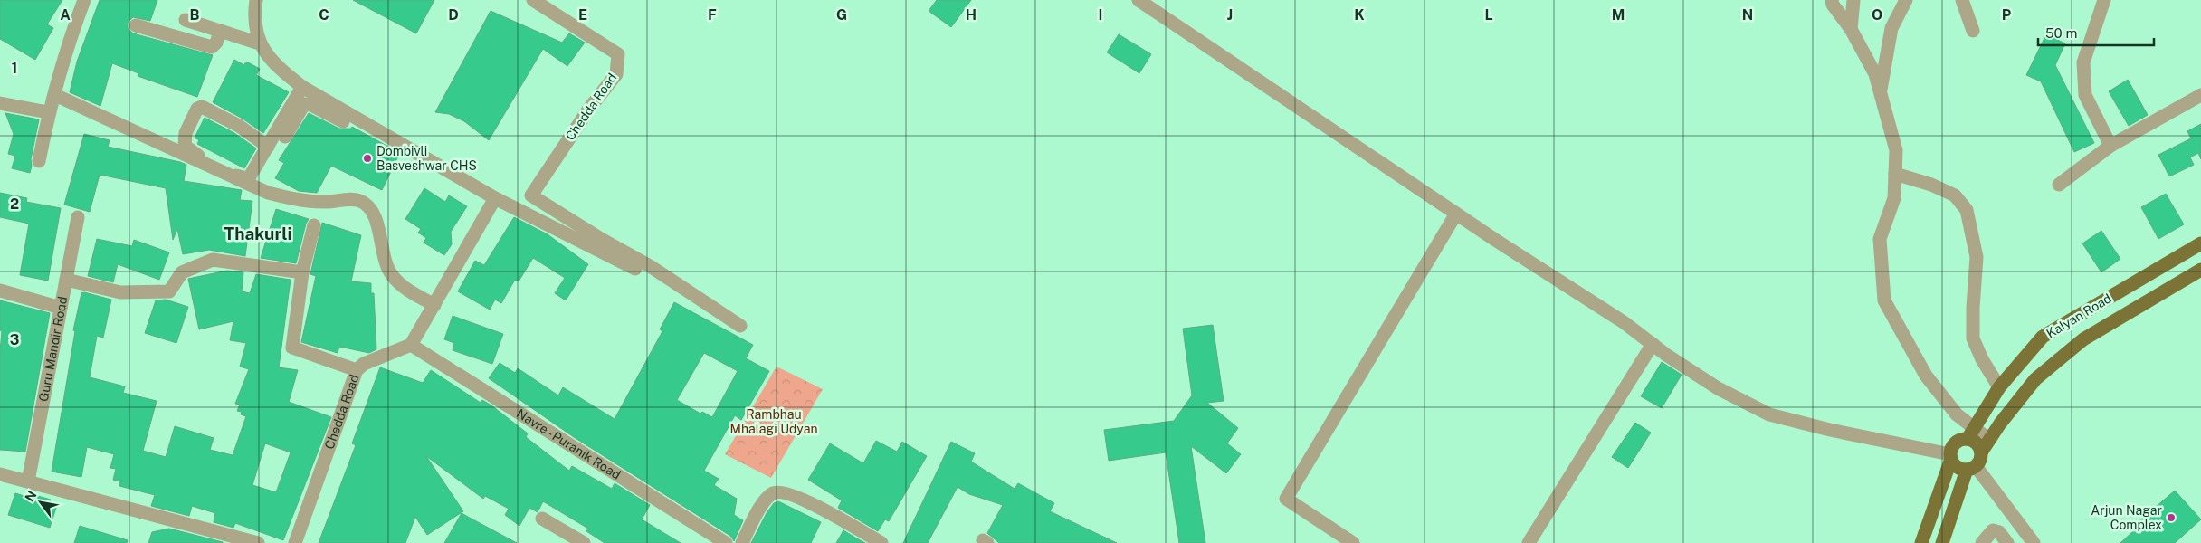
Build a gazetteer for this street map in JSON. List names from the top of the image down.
{
  "streets": {
    "main road": ["Kalyan Road"],
    "street": ["Chedda Road", "Guru Mandir Road", "Navre - Puranik Road"]
  },
  "crossings": [
    ["Chedda Road", "Navre - Puranik Road"]
  ],
  "districts": ["Thakurli"],
  "parks": ["Rambhau Mhalagi Udyan"],
  "places": ["Dombivli Basveshwar CHS", "Arjun Nagar Complex"],
  "scale_bar": "50 m",
  "north": "top left",
  "grid": {
    "columns": [
      "A",
      "B",
      "C",
      "D",
      "E",
      "F",
      "G",
      "H",
      "I",
      "J",
      "K",
      "L",
      "M",
      "N",
      "O",
      "P"
    ],
    "rows": ["1", "2", "3"]
  }
}
